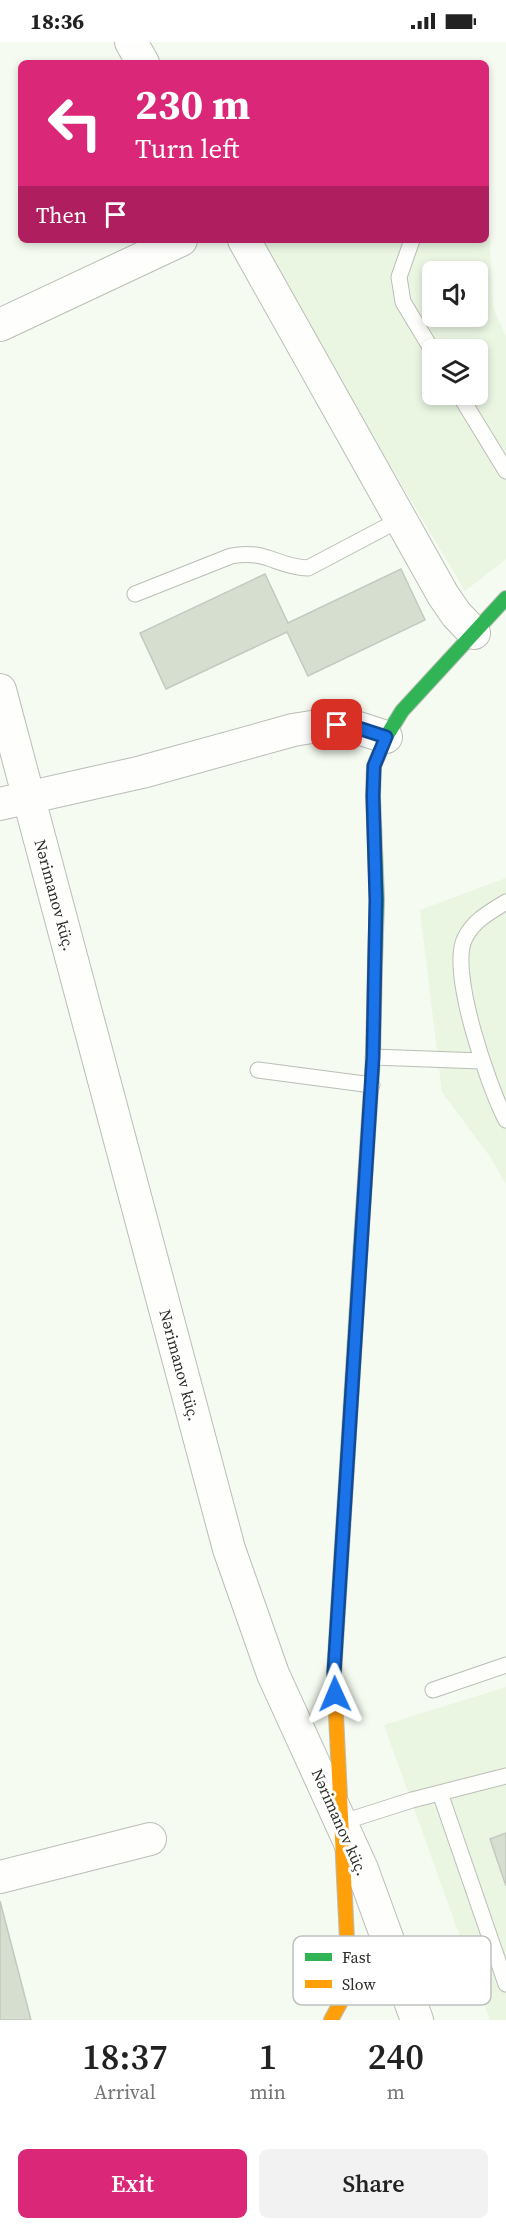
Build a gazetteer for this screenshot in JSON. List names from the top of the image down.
{
  "streets": {
    "street": ["Nərimanov küç."]
  },
  "legend": ["Fast", "Slow"],
  "page": {
    "status": "18:36",
    "turn": ["230 m", "Turn left"],
    "then": "Then",
    "eta": [
      "18:37",
      "Arrival",
      "1",
      "min",
      "240",
      "m"
    ],
    "buttons": ["Exit", "Share"]
  }
}
